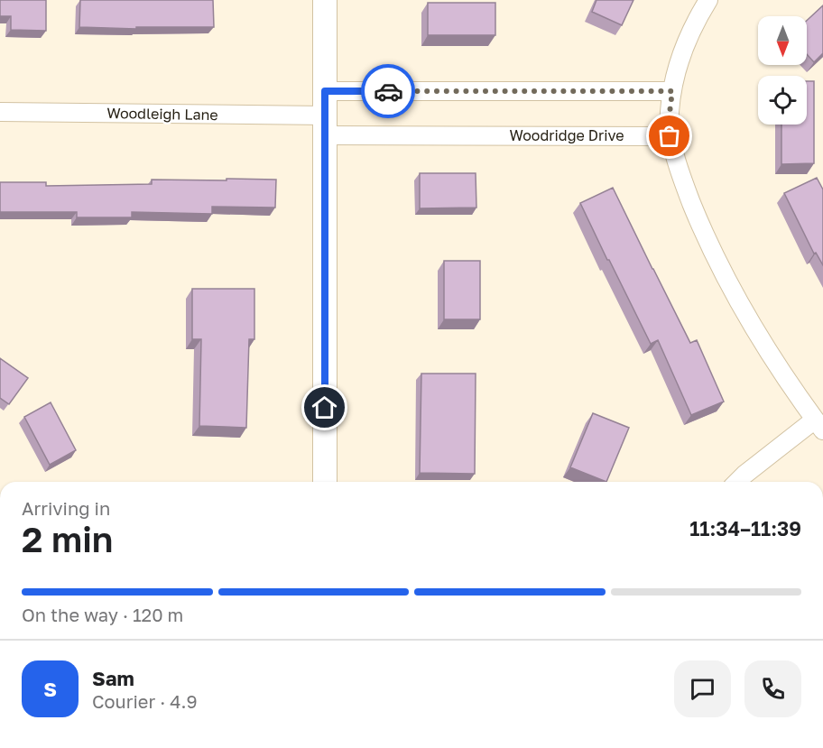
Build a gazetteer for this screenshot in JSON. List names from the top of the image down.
{
  "streets": {
    "street": ["Woodleigh Lane", "Woodridge Drive"]
  },
  "crossings": [
    ["Woodleigh Lane", "Woodridge Drive"]
  ],
  "north": "bottom",
  "page": {
    "heading": ["2 min", "Arriving in", "11:34–11:39"],
    "panel": ["Sam", "Courier · 4.9"],
    "bar": "On the way · 120 m",
    "round": "S"
  }
}
